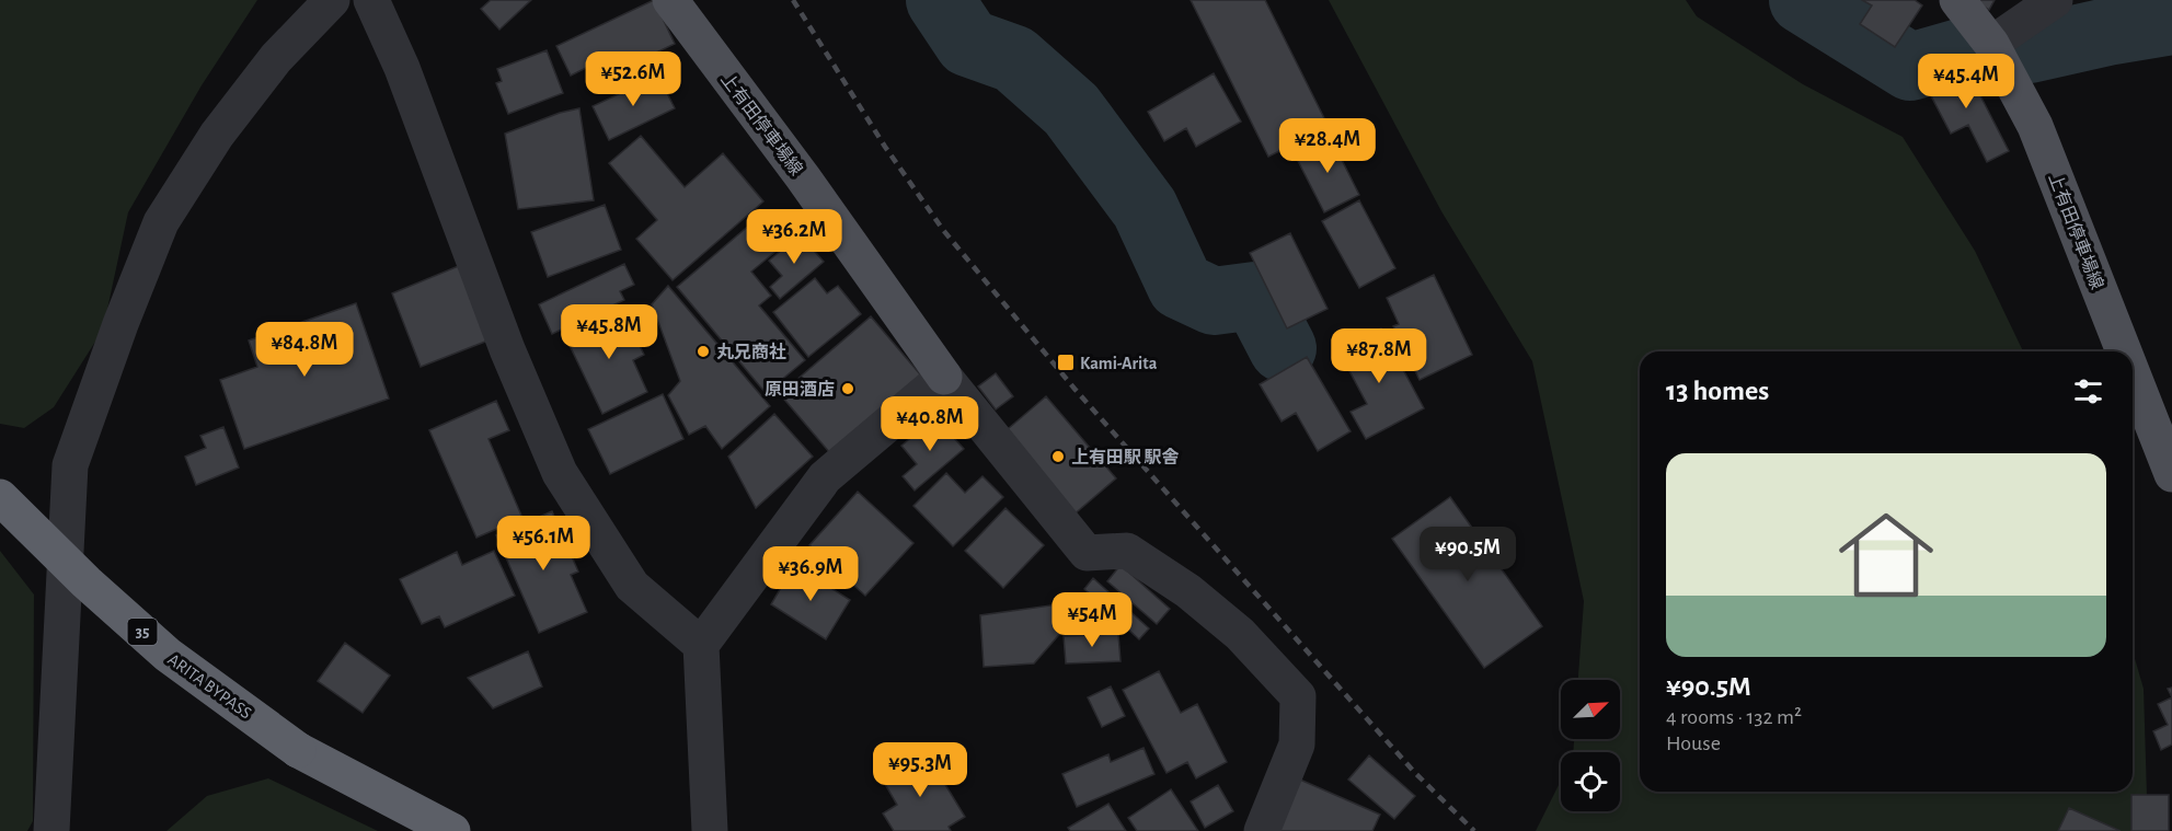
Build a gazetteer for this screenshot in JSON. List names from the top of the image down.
{
  "streets": {
    "highway": ["35", "ARITA BYPASS"],
    "main road": ["上有田停車場線"]
  },
  "places": {
    "other": ["丸兄商社", "原田酒店", "上有田駅 駅舎"],
    "transit": ["Kami-Arita"]
  },
  "north": "top right",
  "page": {
    "price": [
      "¥52.6M",
      "¥45.4M",
      "¥28.4M",
      "¥36.2M",
      "¥45.8M",
      "¥84.8M",
      "¥87.8M",
      "¥40.8M",
      "¥56.1M",
      "¥90.5M",
      "¥36.9M",
      "¥54M",
      "¥95.3M"
    ],
    "heading": "13 homes",
    "list": [
      {
        "name": "¥90.5M",
        "note": "4 rooms · 132 m² · House"
      }
    ]
  }
}
